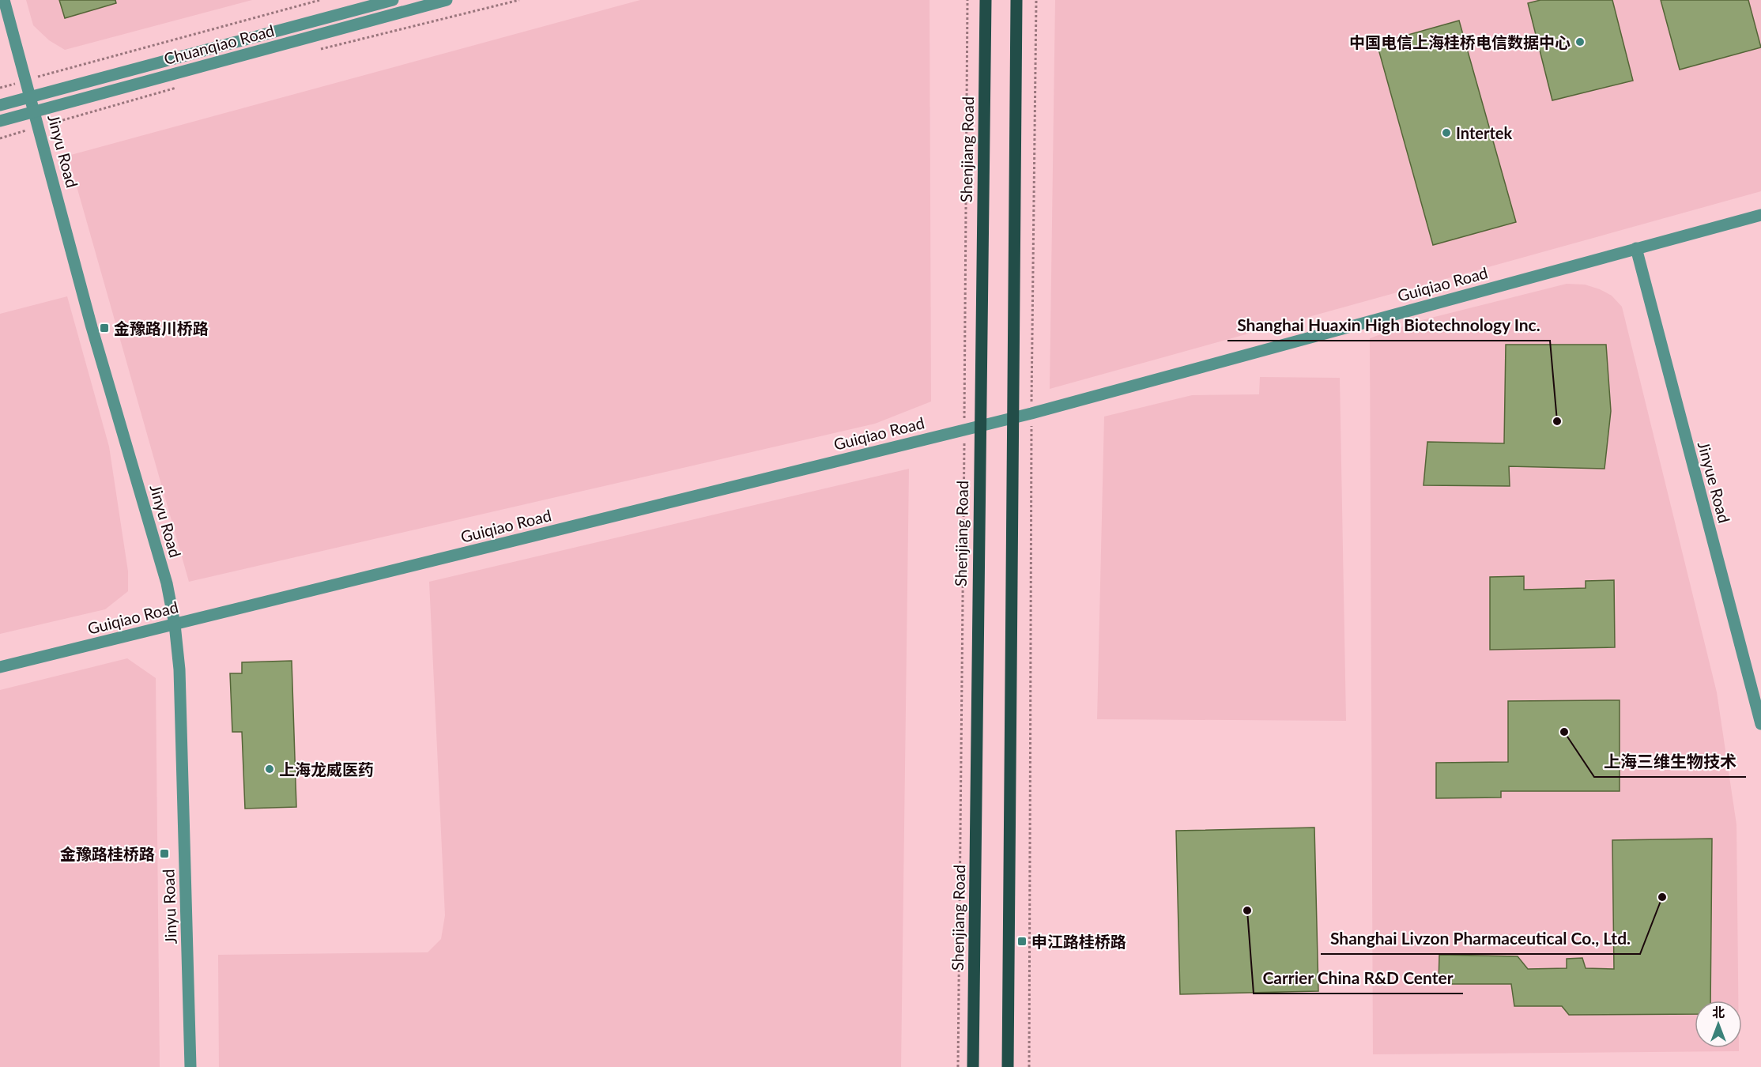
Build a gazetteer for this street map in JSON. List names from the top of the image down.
{
  "streets": {
    "main road": ["Shenjiang Road"],
    "street": [
      "Chuanqiao Road",
      "Jinyu Road",
      "Guiqiao Road",
      "Jinyue Road"
    ]
  },
  "crossings": [
    ["Chuanqiao Road", "Jinyu Road"],
    ["Shenjiang Road", "Guiqiao Road"],
    ["Jinyu Road", "Guiqiao Road"],
    ["Guiqiao Road", "Jinyue Road"]
  ],
  "places": {
    "other": [
      "中国电信上海桂桥电信数据中心",
      "Intertek",
      "Shanghai Huaxin High Biotechnology Inc.",
      "上海三维生物技术",
      "上海龙威医药",
      "Shanghai Livzon Pharmaceutical Co., Ltd.",
      "Carrier China R&D Center"
    ],
    "transit": ["金豫路川桥路", "金豫路桂桥路", "申江路桂桥路"]
  },
  "north": "top"
}
